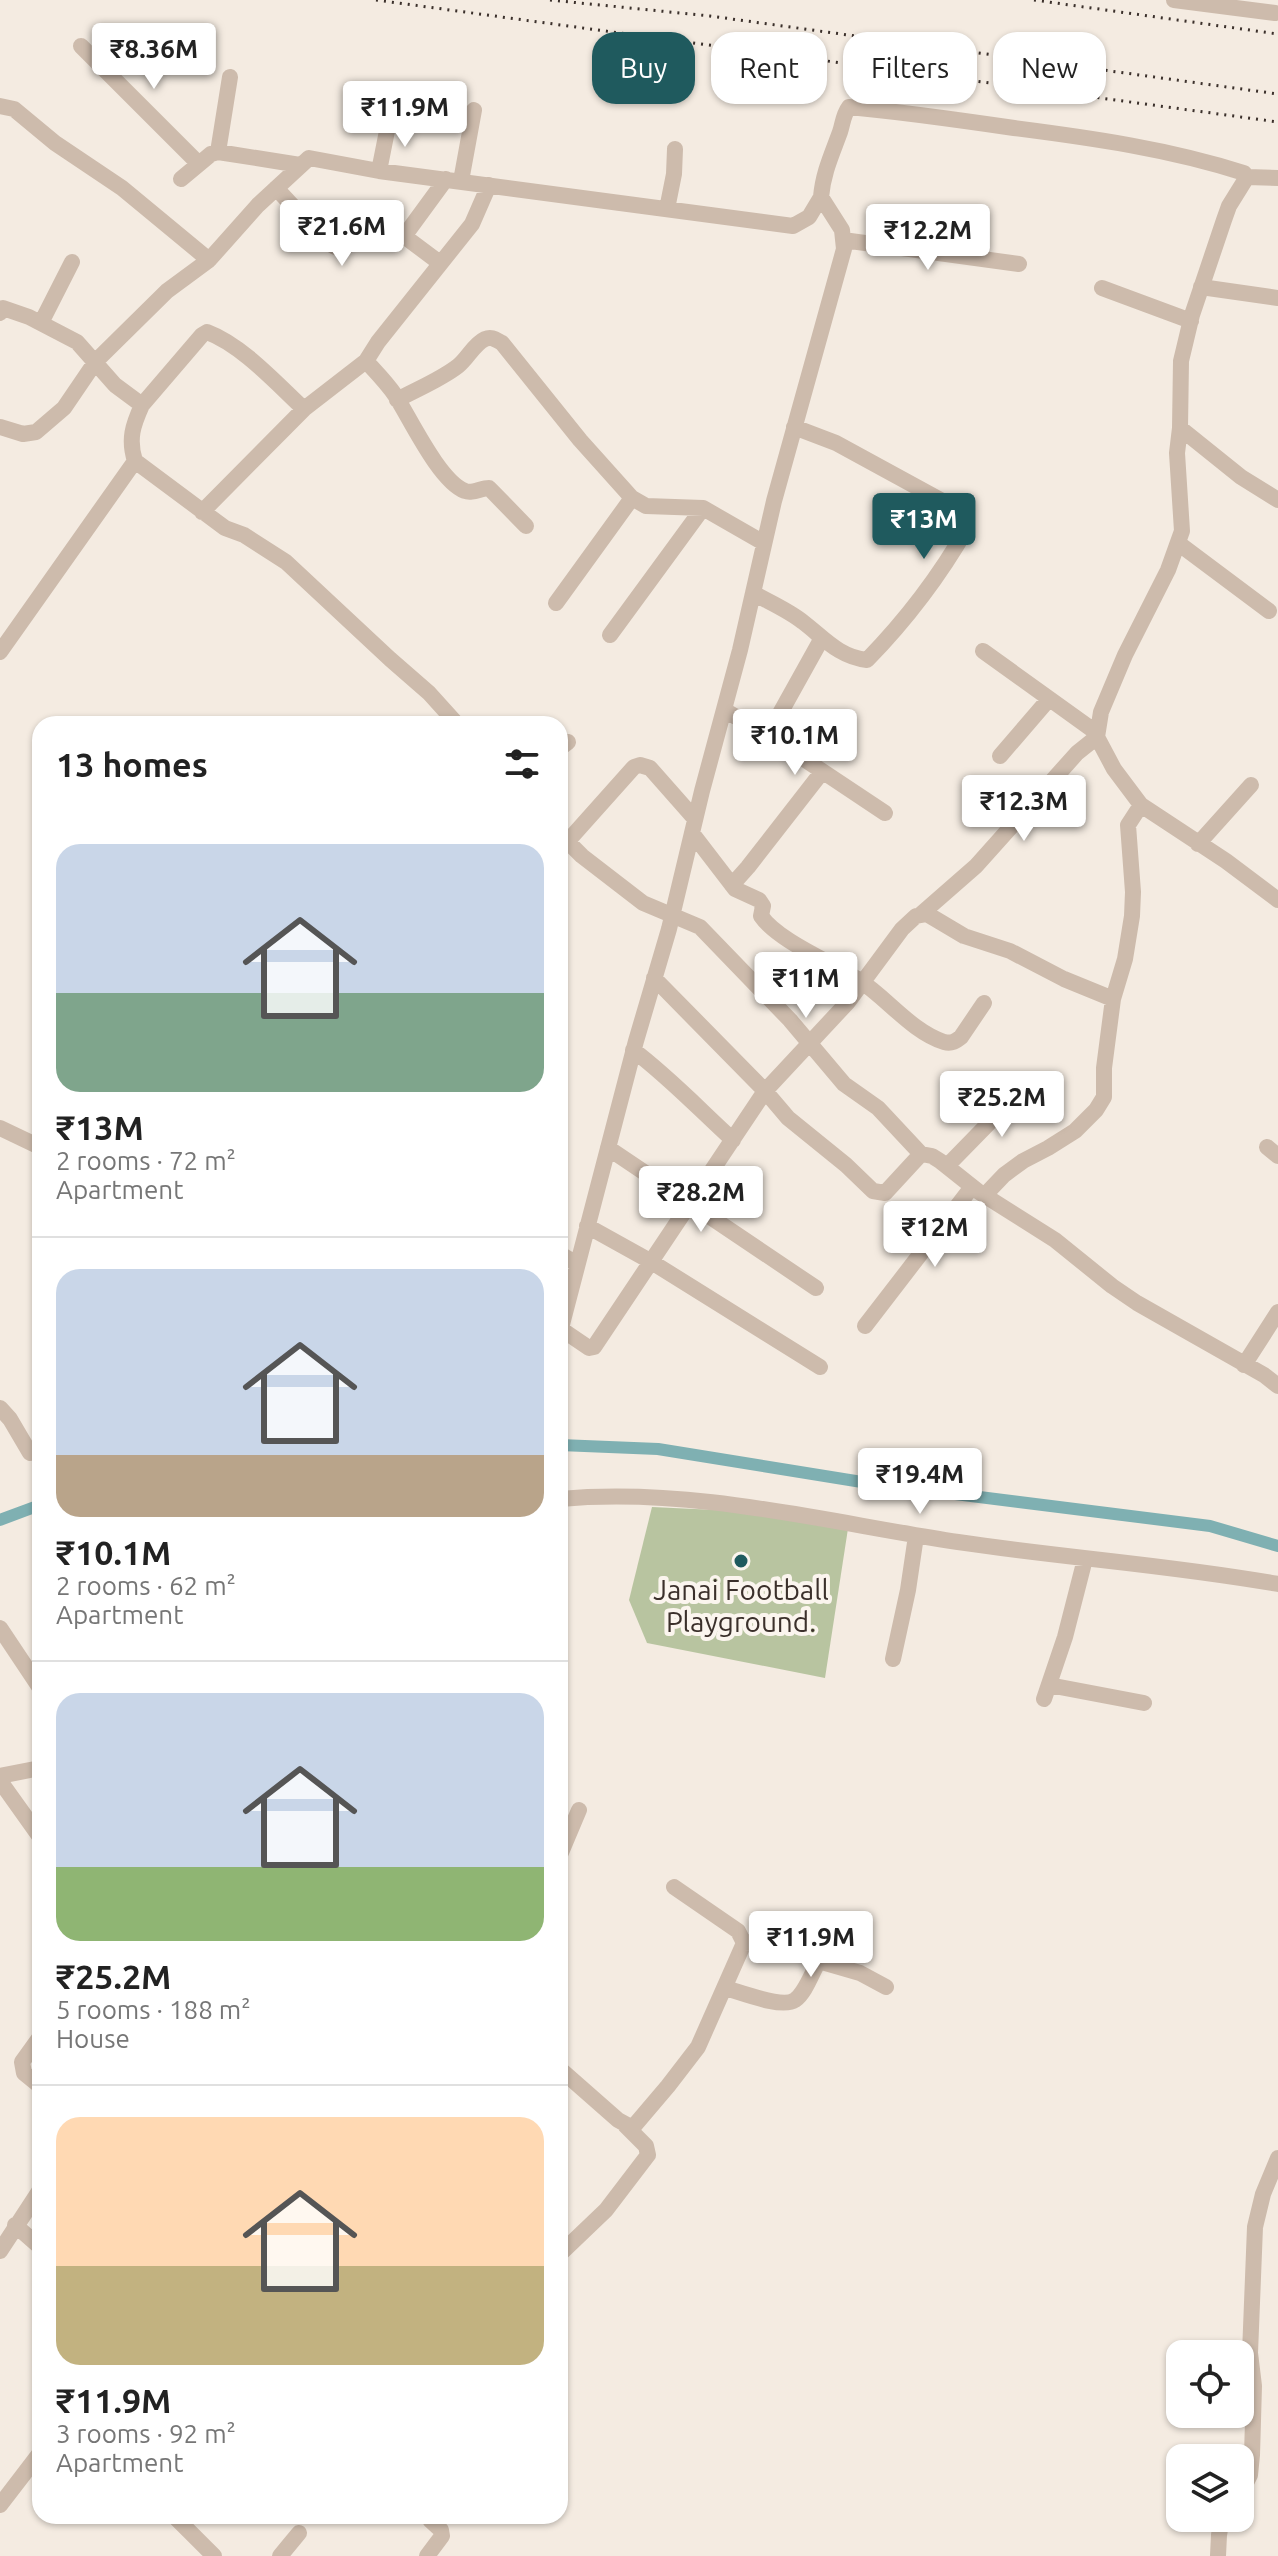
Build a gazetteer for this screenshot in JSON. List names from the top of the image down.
{
  "places": ["Janai Football Playground."],
  "page": {
    "price": [
      "₹8.36M",
      "₹11.9M",
      "₹21.6M",
      "₹12.2M",
      "₹13M",
      "₹10.1M",
      "₹12.3M",
      "₹11M",
      "₹25.2M",
      "₹28.2M",
      "₹12M",
      "₹19.4M",
      "₹11.9M"
    ],
    "chip": [
      "Buy",
      "Rent",
      "Filters",
      "New"
    ],
    "heading": "13 homes",
    "list": [
      {
        "name": "₹13M",
        "note": "2 rooms · 72 m² · Apartment"
      },
      {
        "name": "₹10.1M",
        "note": "2 rooms · 62 m² · Apartment"
      },
      {
        "name": "₹25.2M",
        "note": "5 rooms · 188 m² · House"
      },
      {
        "name": "₹11.9M",
        "note": "3 rooms · 92 m² · Apartment"
      }
    ]
  }
}
